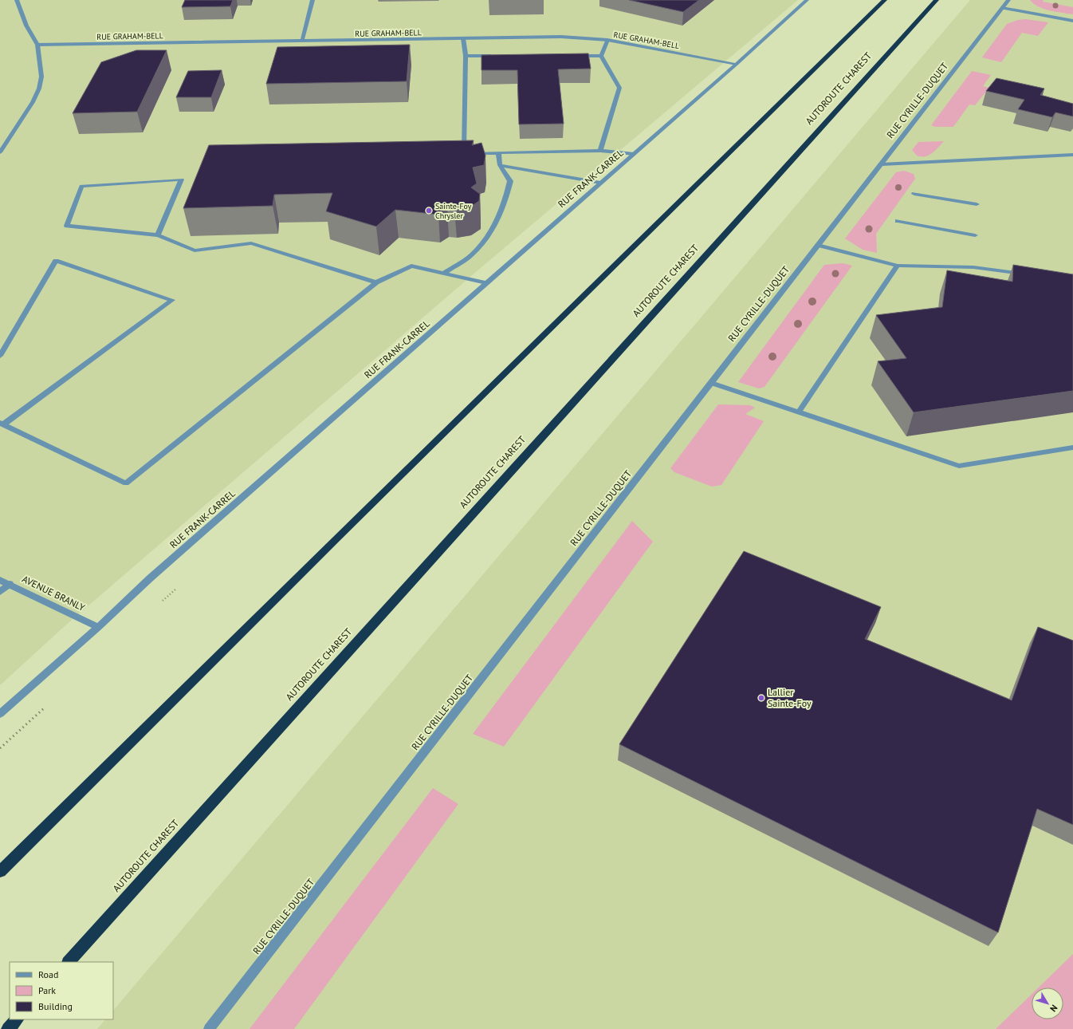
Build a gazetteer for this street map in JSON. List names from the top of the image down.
{
  "streets": {
    "highway": ["AUTOROUTE CHAREST"],
    "street": [
      "RUE GRAHAM-BELL",
      "RUE CYRILLE-DUQUET",
      "RUE FRANK-CARREL",
      "AVENUE BRANLY"
    ]
  },
  "crossings": [
    ["RUE GRAHAM-BELL", "RUE FRANK-CARREL"],
    ["RUE FRANK-CARREL", "AVENUE BRANLY"]
  ],
  "places": ["Sainte-Foy Chrysler", "Lallier Sainte-Foy"],
  "legend": ["Road", "Park", "Building"],
  "north": "bottom right"
}
